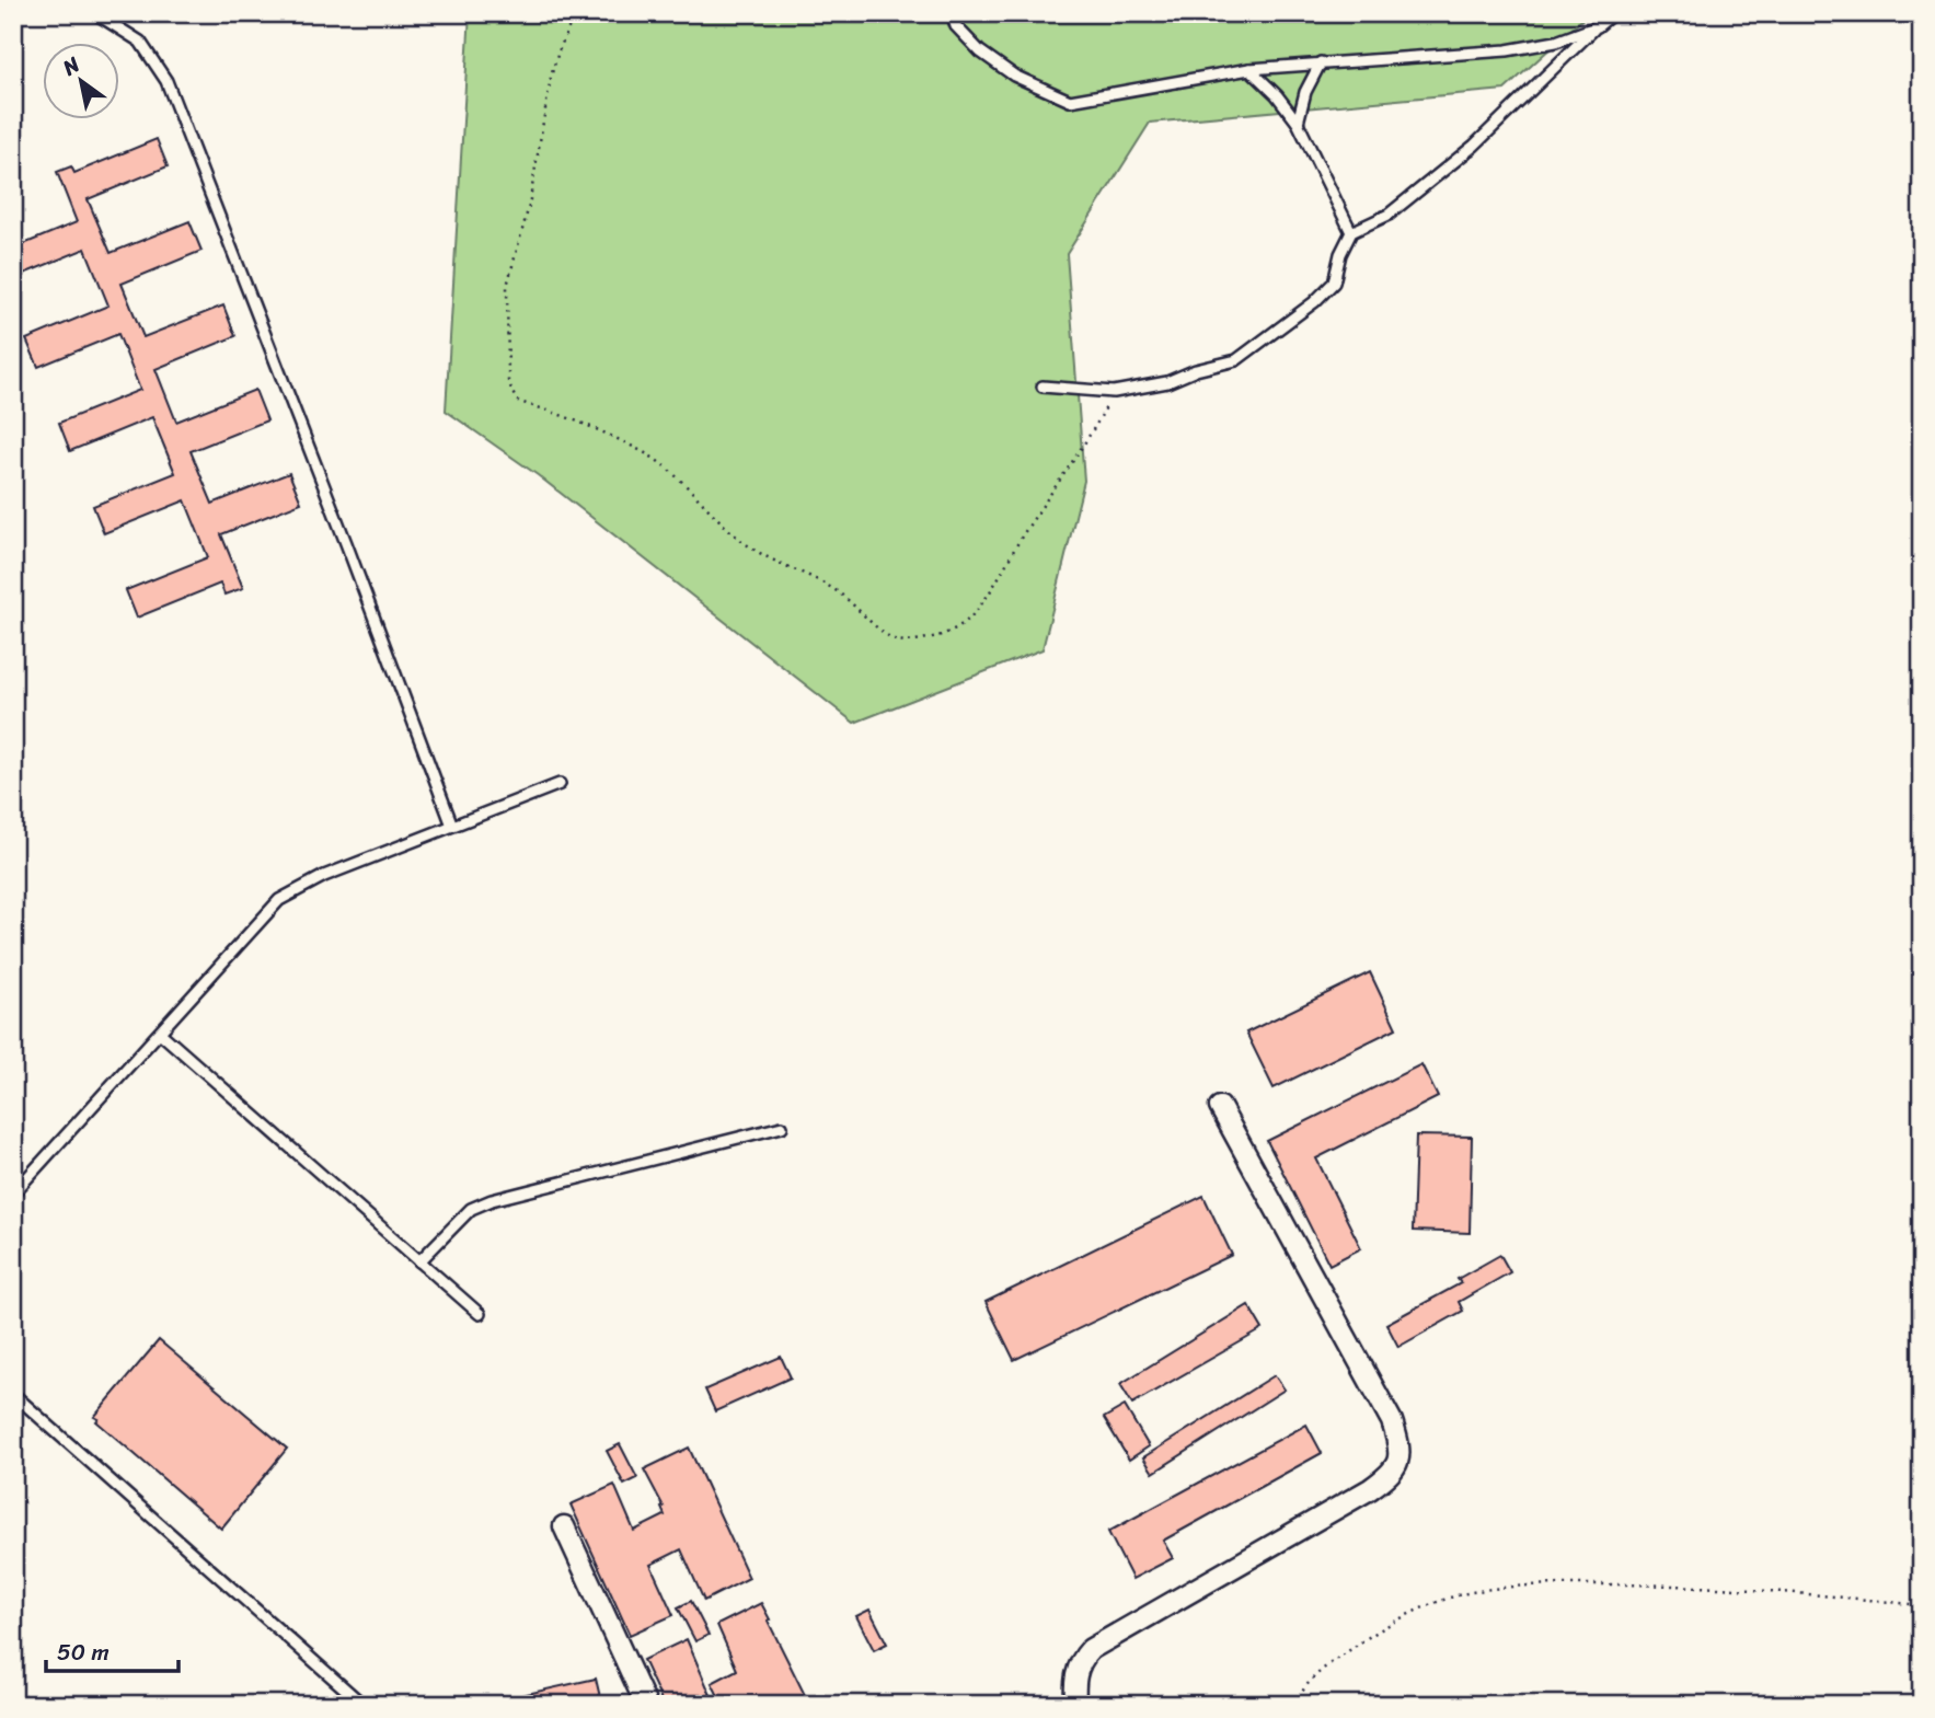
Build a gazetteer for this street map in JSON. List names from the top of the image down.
{
  "scale_bar": "50 m",
  "north": "top left"
}
